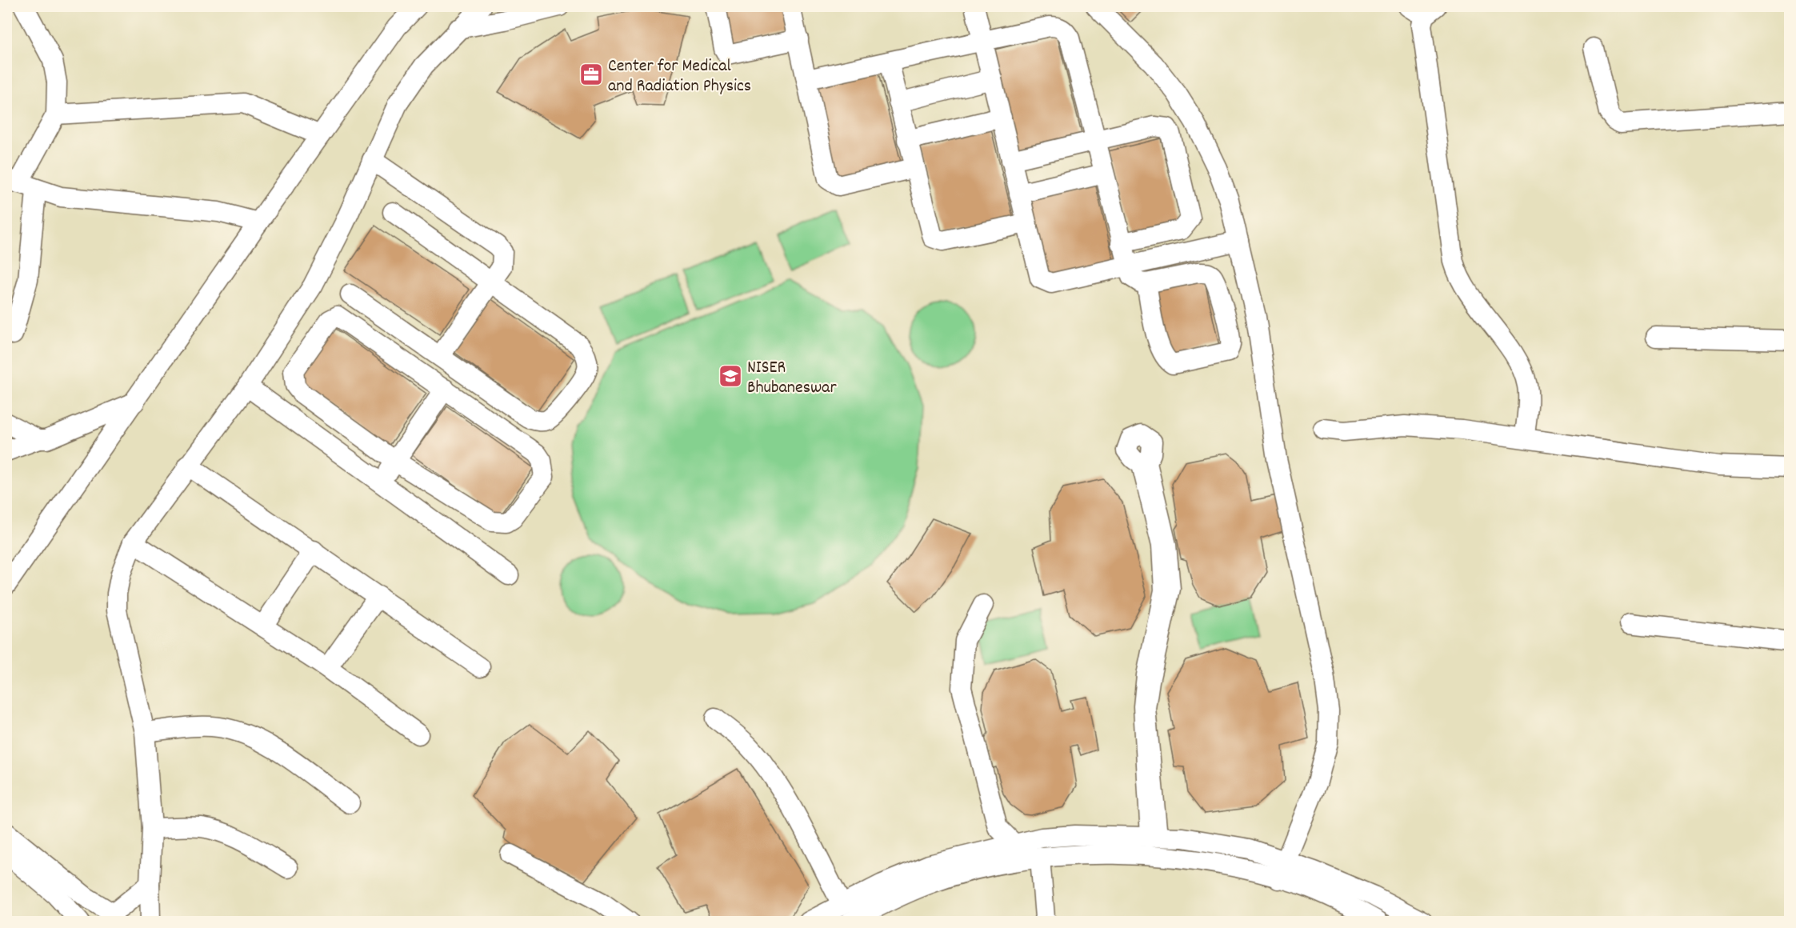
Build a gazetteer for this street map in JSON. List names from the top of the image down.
{
  "places": {
    "office": ["Center for Medical and Radiation Physics"],
    "school or university": ["NISER Bhubaneswar"]
  }
}
